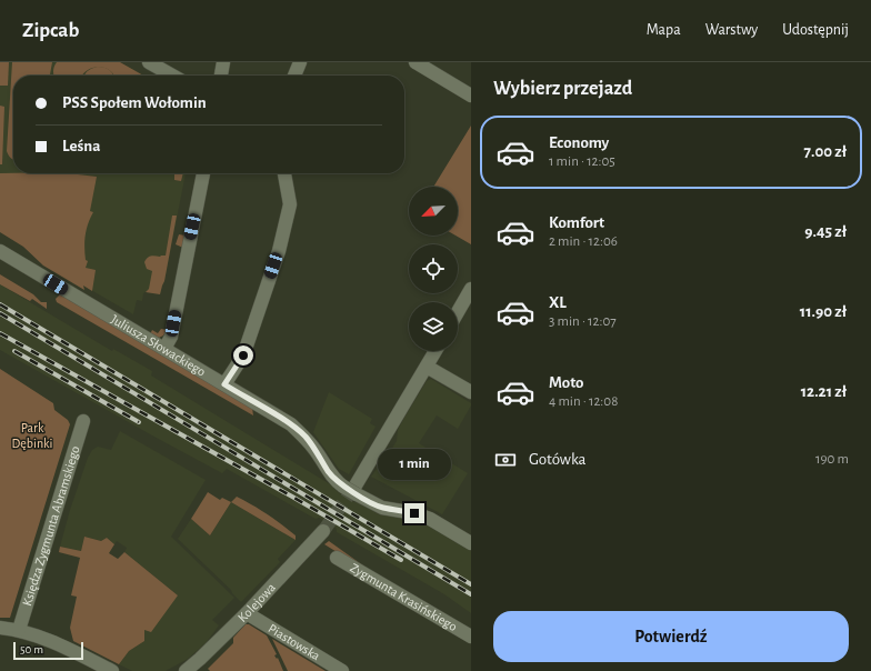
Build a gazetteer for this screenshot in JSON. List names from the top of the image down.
{
  "streets": {
    "street": [
      "Juliusza Słowackiego",
      "Księdza Zygmunta Abramskiego",
      "Zygmunta Krasińskiego",
      "Kolejowa",
      "Piastowska"
    ]
  },
  "crossings": [
    ["Kolejowa", "Piastowska"]
  ],
  "parks": ["Park Dębinki"],
  "scale_bar": "50 m",
  "north": "bottom left",
  "page": {
    "header": "Zipcab",
    "nav": ["Mapa", "Warstwy", "Udostępnij"],
    "heading": "Wybierz przejazd",
    "banner": ["PSS Społem Wołomin", "Leśna"],
    "list": [
      {
        "name": "Economy",
        "note": "1 min · 12:05",
        "value": "7.00 zł"
      },
      {
        "name": "Komfort",
        "note": "2 min · 12:06",
        "value": "9.45 zł"
      },
      {
        "name": "XL",
        "note": "3 min · 12:07",
        "value": "11.90 zł"
      },
      {
        "name": "Moto",
        "note": "4 min · 12:08",
        "value": "12.21 zł"
      }
    ],
    "pay": ["Gotówka", "190 m"],
    "bubble": "1 min",
    "buttons": "Potwierdź",
    "scale": "50 m"
  }
}
